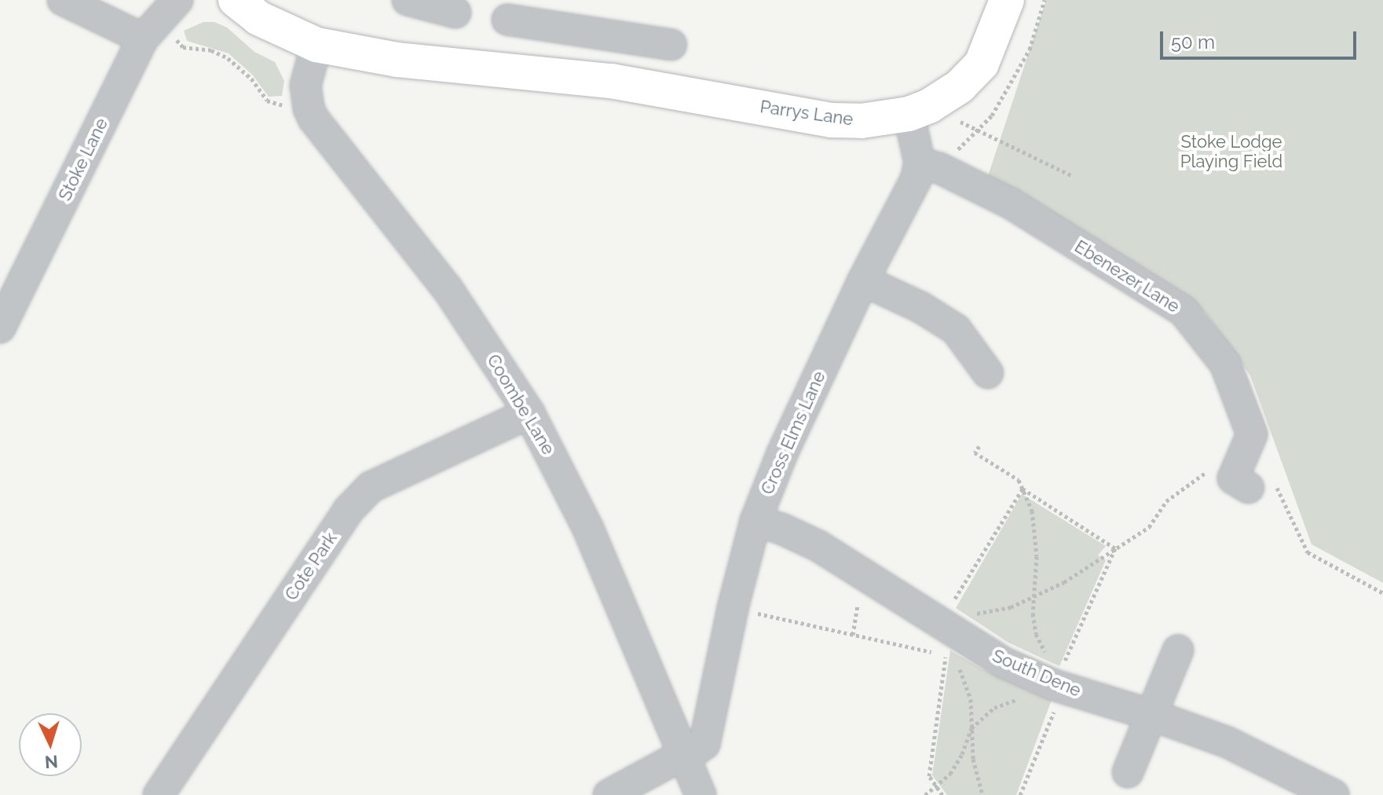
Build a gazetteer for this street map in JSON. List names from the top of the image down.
{
  "streets": {
    "main road": ["Parrys Lane"],
    "street": [
      "Stoke Lane",
      "Ebenezer Lane",
      "Coombe Lane",
      "Cross Elms Lane",
      "Cote Park",
      "South Dene"
    ]
  },
  "crossings": [
    ["Ebenezer Lane", "Cross Elms Lane"],
    ["Coombe Lane", "Cross Elms Lane"],
    ["Coombe Lane", "Cote Park"],
    ["Cross Elms Lane", "South Dene"]
  ],
  "parks": ["Stoke Lodge Playing Field"],
  "scale_bar": "50 m",
  "north": "bottom"
}
